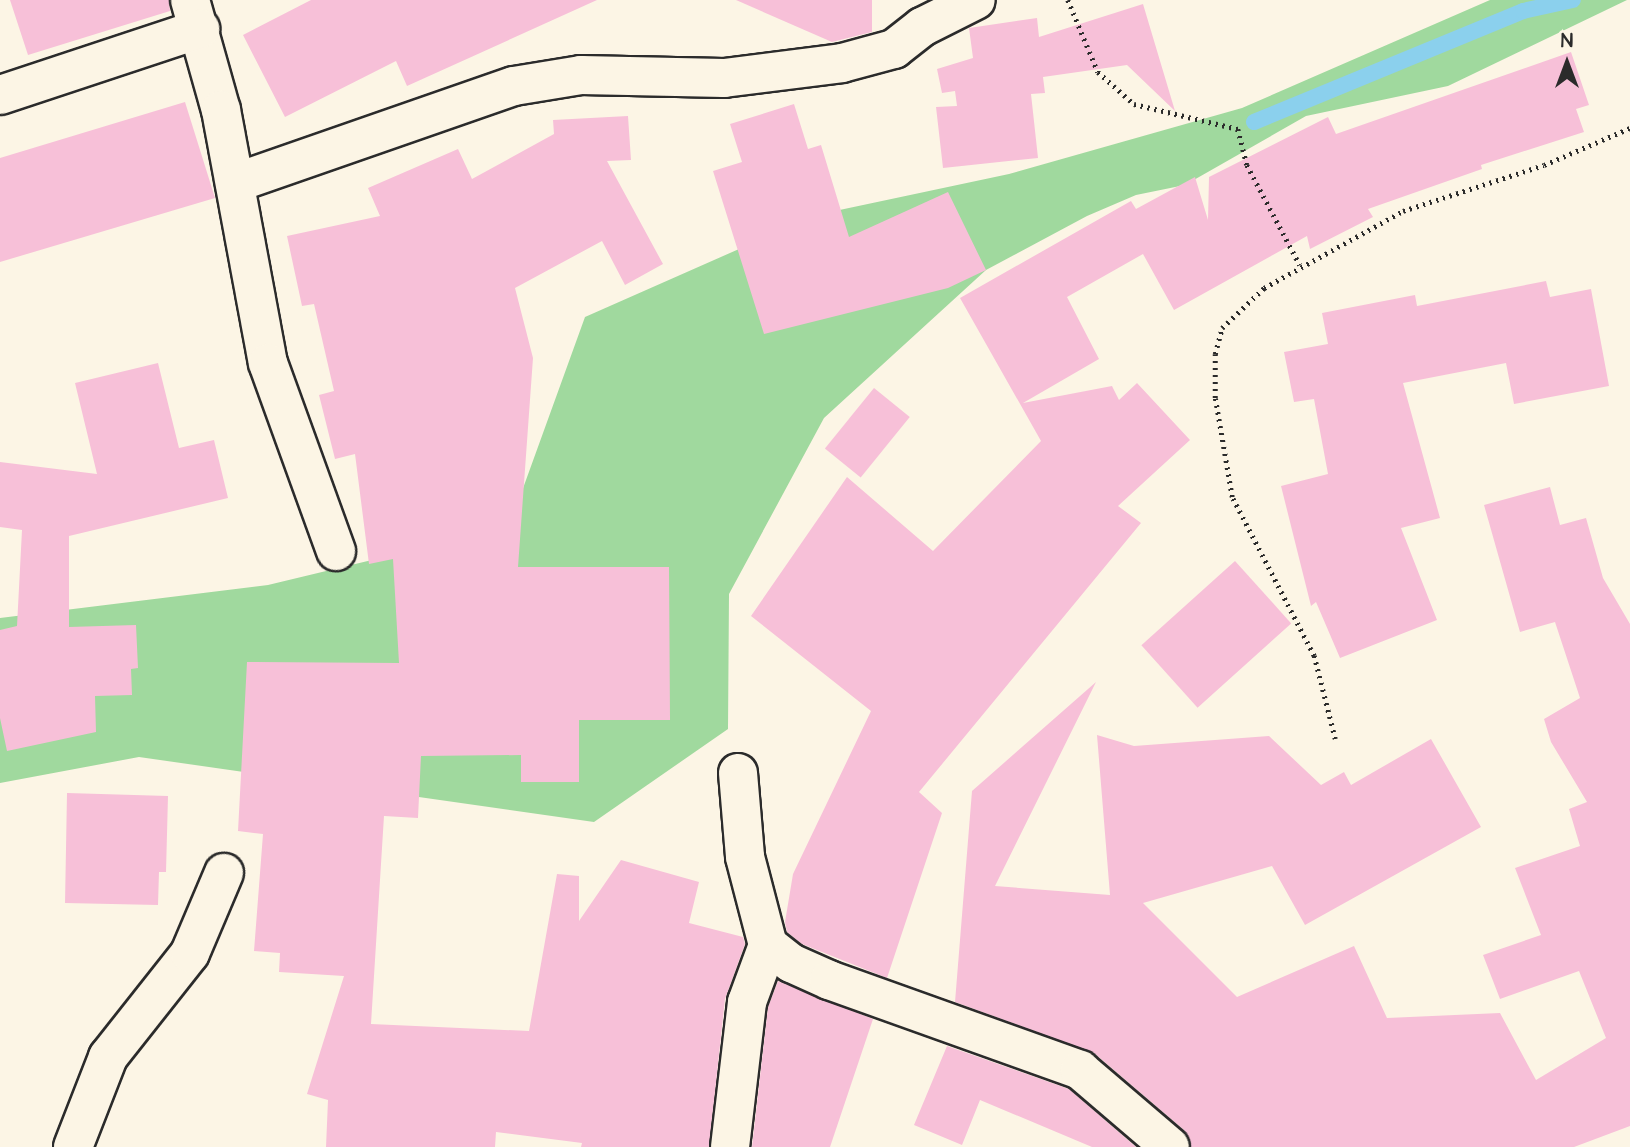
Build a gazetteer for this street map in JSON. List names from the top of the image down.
{
  "north": "top"
}
